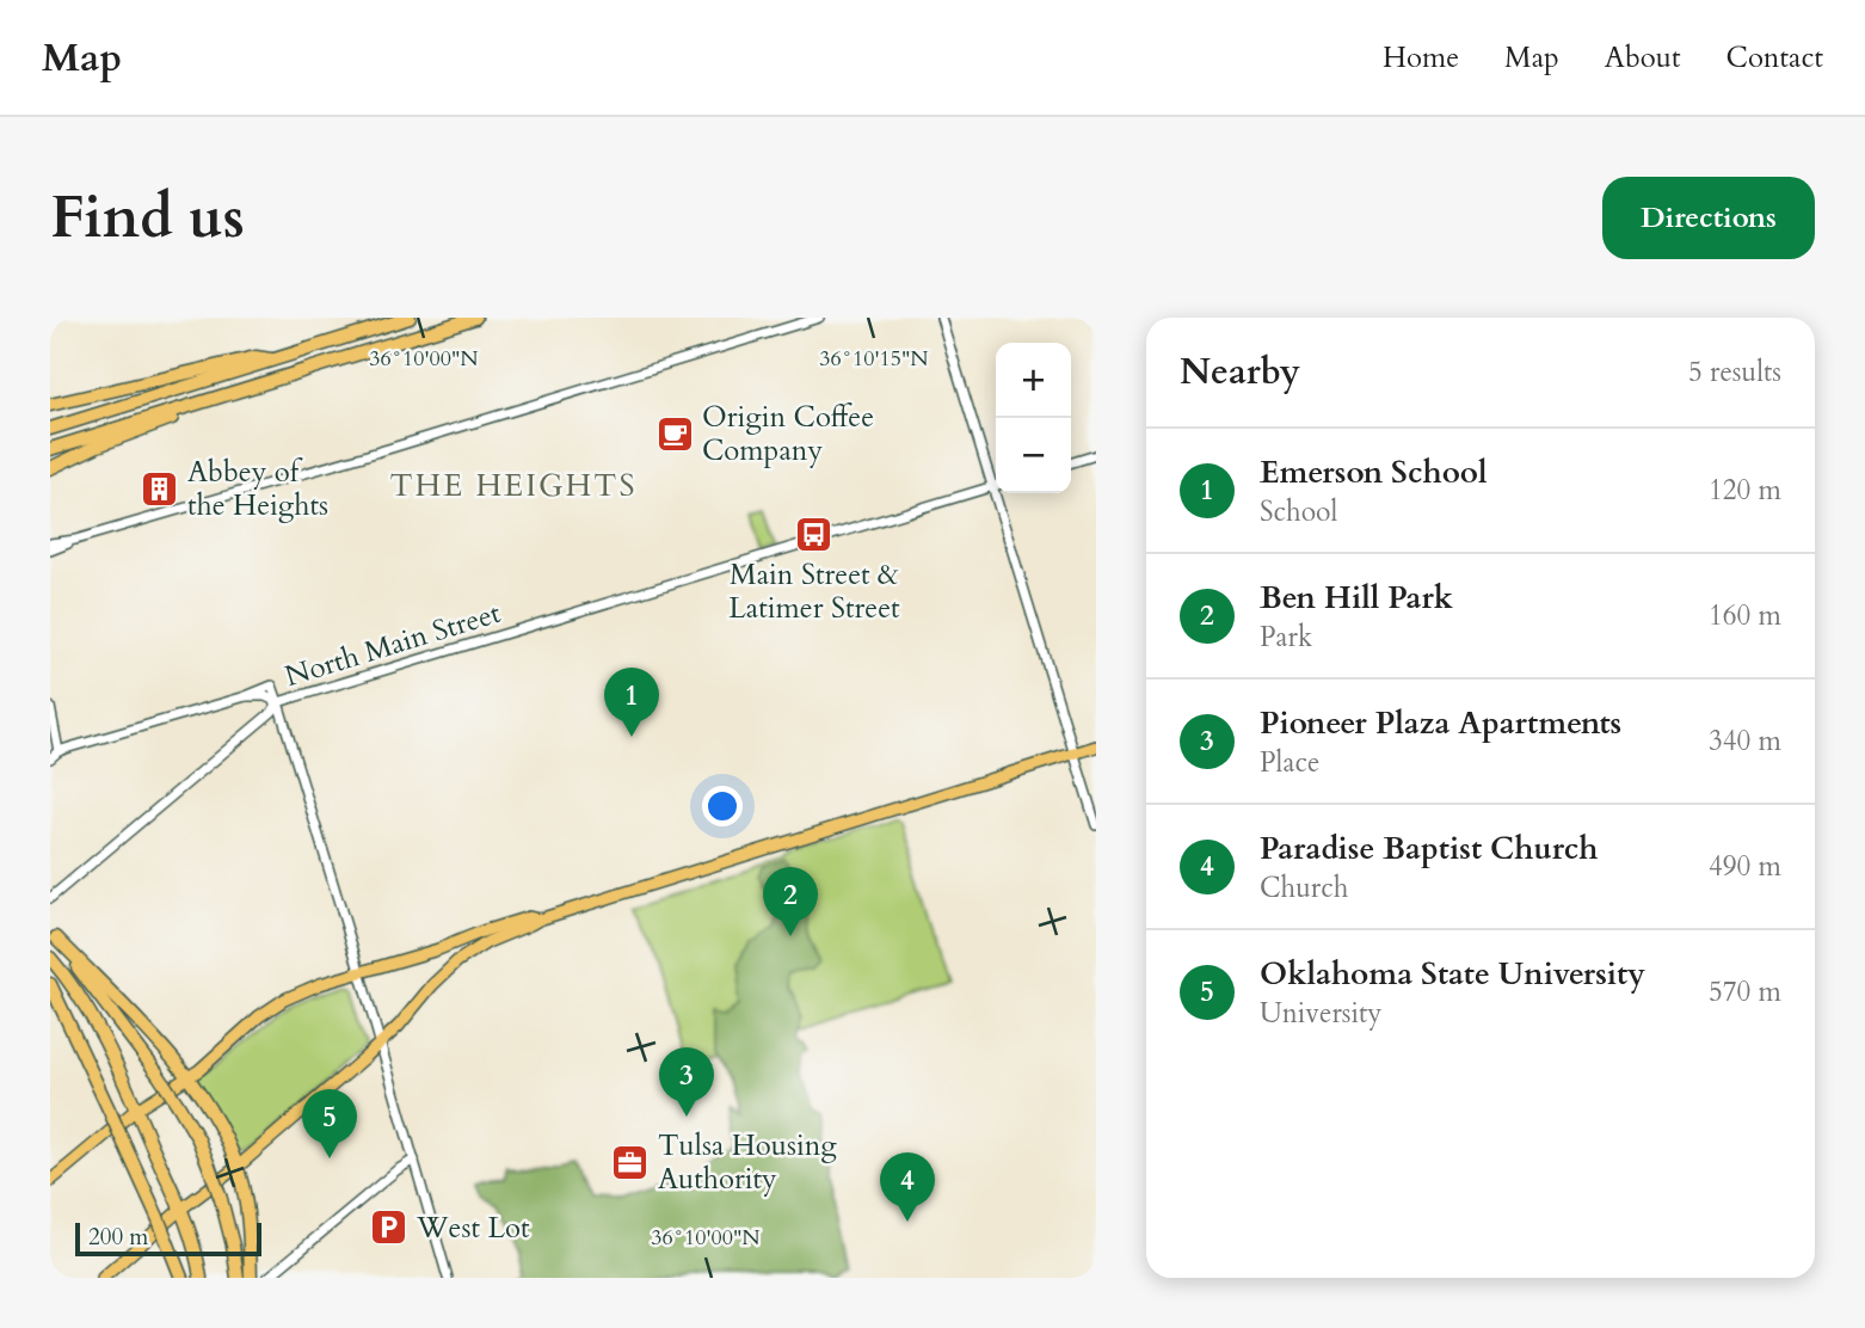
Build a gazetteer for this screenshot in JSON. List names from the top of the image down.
{
  "streets": {
    "street": ["North Main Street"]
  },
  "districts": ["THE HEIGHTS"],
  "places": {
    "cafe": ["Origin Coffee Company"],
    "building": ["Abbey of the Heights"],
    "bus stop": ["Main Street & Latimer Street"],
    "office": ["Tulsa Housing Authority"],
    "parking": ["West Lot"]
  },
  "scale_bar": "200 m",
  "page": {
    "header": "Map",
    "nav": [
      "Home",
      "Map",
      "About",
      "Contact"
    ],
    "buttons": "Directions",
    "title": "Find us",
    "heading": ["Nearby", "5 results"],
    "map_buttons": ["+", "−"],
    "list": [
      {
        "mark": "1",
        "name": "Emerson School",
        "note": "School",
        "value": "120 m"
      },
      {
        "mark": "2",
        "name": "Ben Hill Park",
        "note": "Park",
        "value": "160 m"
      },
      {
        "mark": "3",
        "name": "Pioneer Plaza Apartments",
        "note": "Place",
        "value": "340 m"
      },
      {
        "mark": "4",
        "name": "Paradise Baptist Church",
        "note": "Church",
        "value": "490 m"
      },
      {
        "mark": "5",
        "name": "Oklahoma State University",
        "note": "University",
        "value": "570 m"
      }
    ],
    "pins": [
      "1",
      "2",
      "3",
      "5",
      "4"
    ],
    "scale": "200 m"
  },
  "coordinates": ["36°10'00\"N", "36°10'15\"N"]
}
